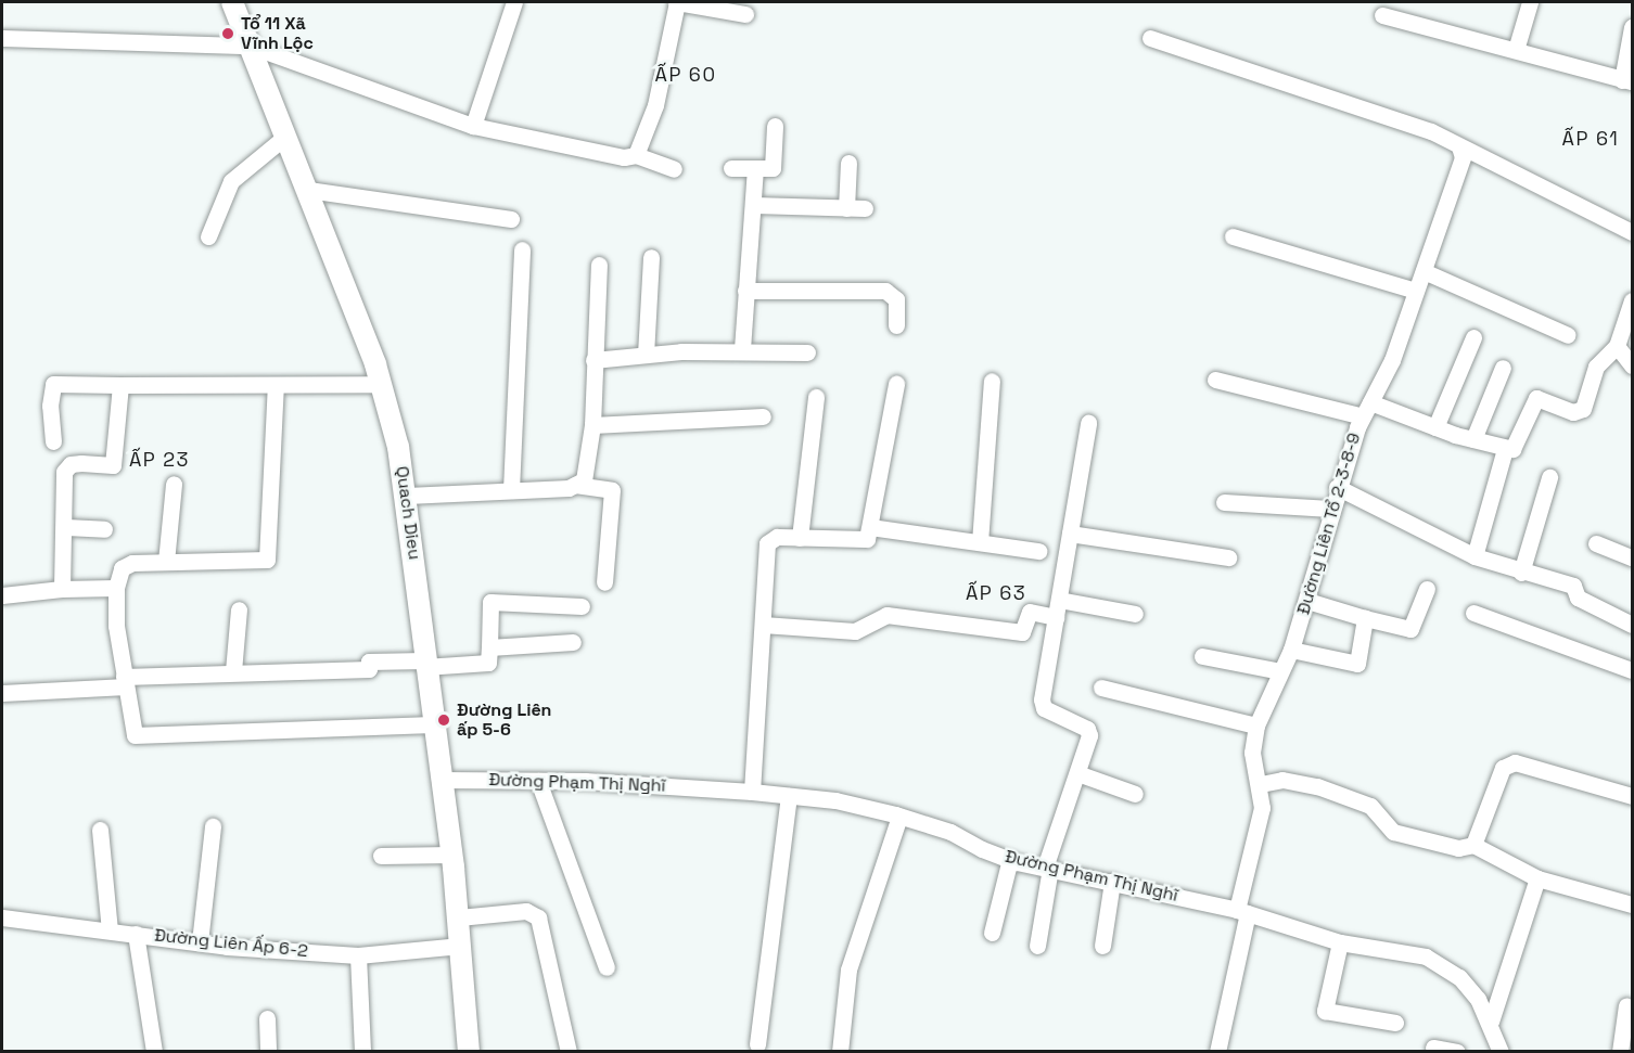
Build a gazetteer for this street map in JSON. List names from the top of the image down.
{
  "streets": {
    "main road": ["Quach Dieu"],
    "street": ["Đường Liên Tổ 2-3-8-9", "Đường Phạm Thị Nghĩ", "Đường Liên Ấp 6-2"]
  },
  "crossings": [
    ["Quach Dieu", "Đường Phạm Thị Nghĩ"],
    ["Quach Dieu", "Đường Liên Ấp 6-2"],
    ["Đường Liên Tổ 2-3-8-9", "Đường Phạm Thị Nghĩ"]
  ],
  "districts": [
    "ẤP 60",
    "ẤP 61",
    "ẤP 23",
    "ẤP 63"
  ],
  "places": ["Tổ 11 Xã Vĩnh Lộc", "Đường Liên ấp 5-6"]
}
